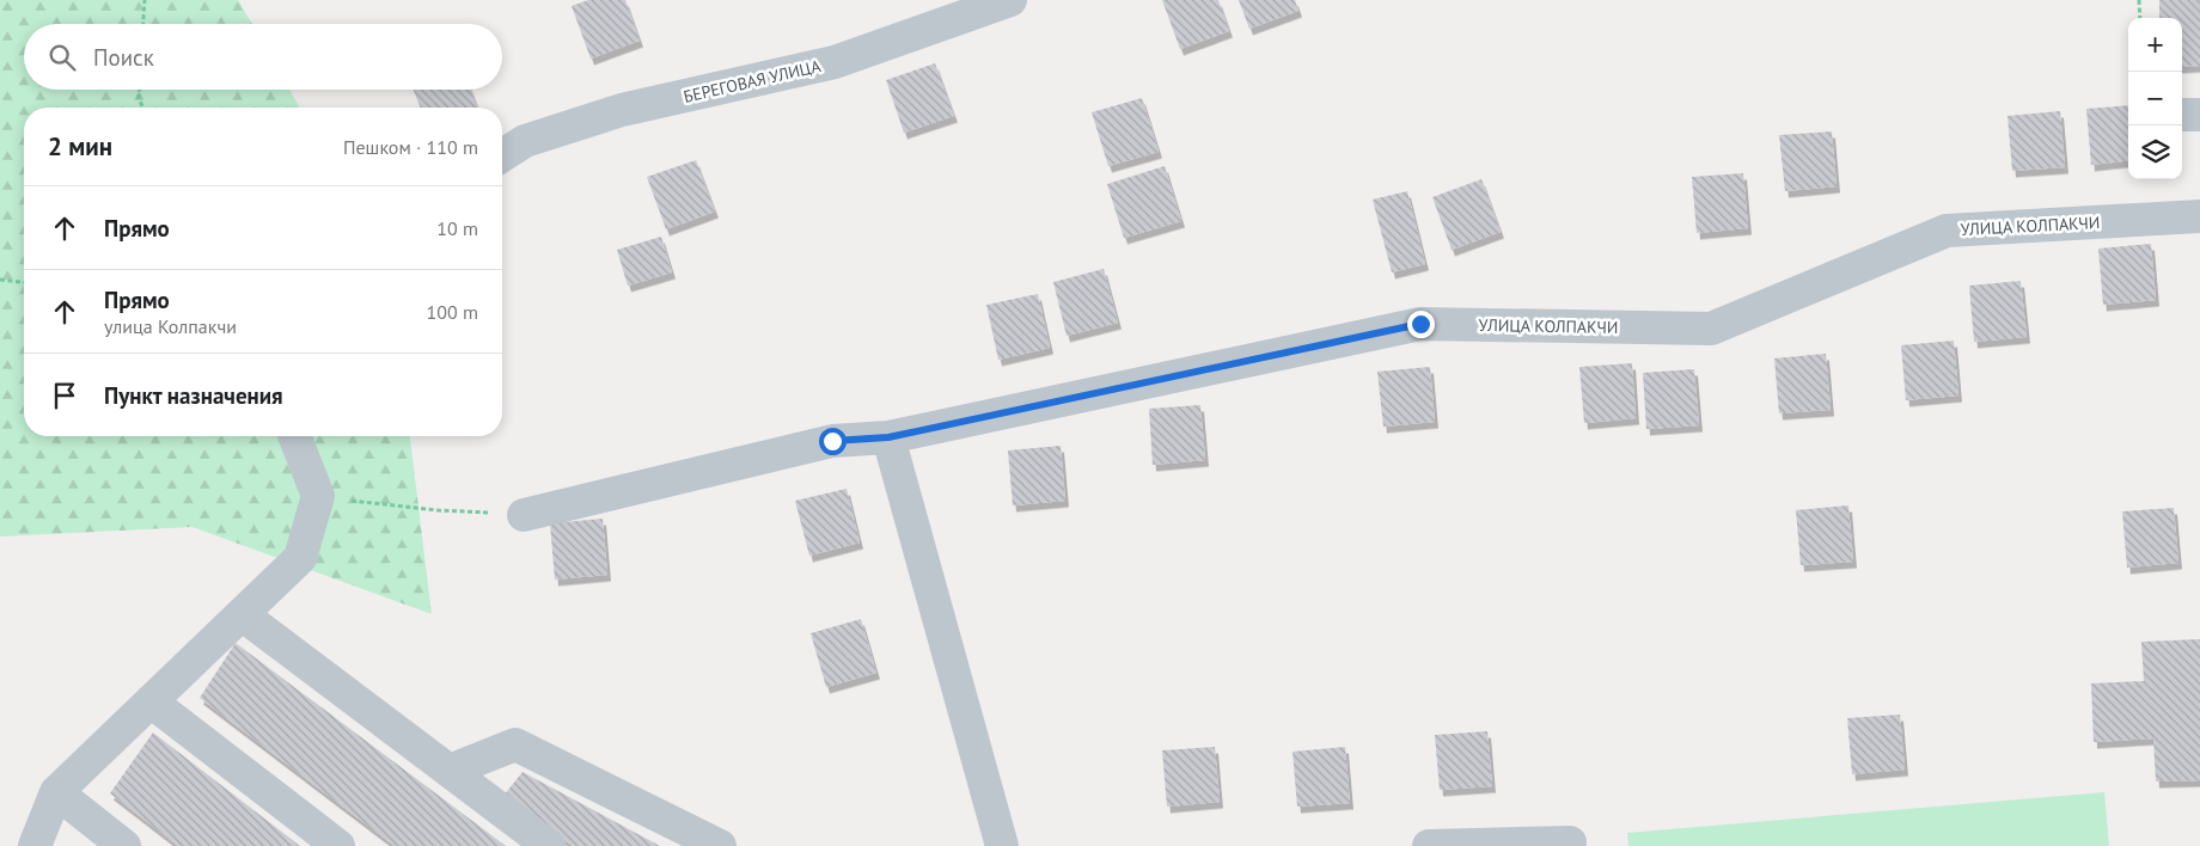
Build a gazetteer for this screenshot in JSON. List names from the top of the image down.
{
  "streets": {
    "street": ["БЕРЕГОВАЯ УЛИЦА", "УЛИЦА КОЛПАКЧИ"]
  },
  "page": {
    "map_buttons": ["+", "−"],
    "search": "Поиск",
    "heading": ["2 мин", "Пешком · 110 m"],
    "list": [
      ["Прямо", "10 m"],
      ["Прямо", "улица Колпакчи", "100 m"],
      "Пункт назначения"
    ]
  }
}
